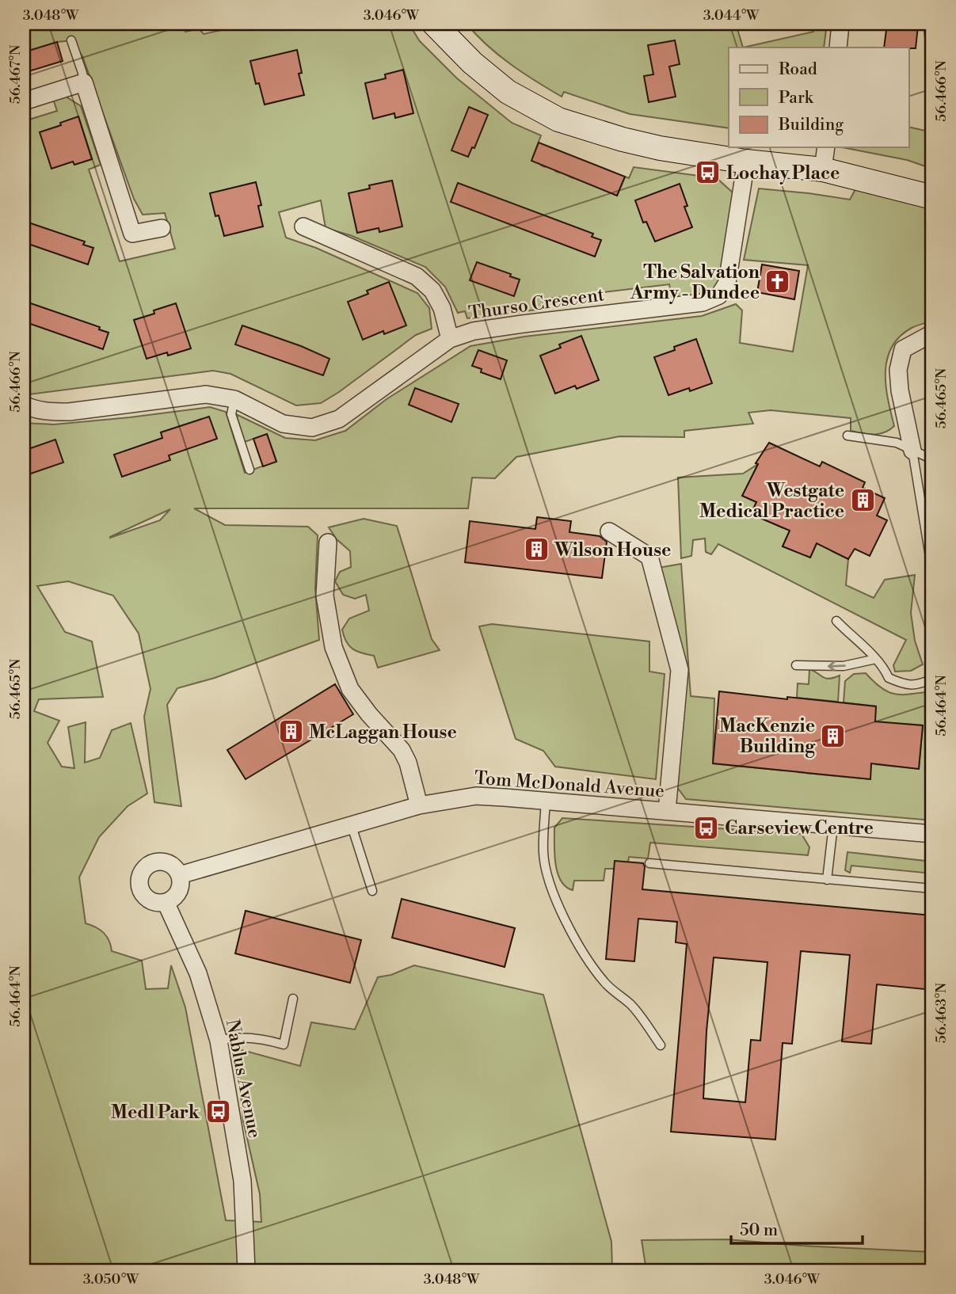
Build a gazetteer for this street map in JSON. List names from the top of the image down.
{
  "streets": {
    "street": ["Thurso Crescent", "Tom McDonald Avenue", "Nablus Avenue"]
  },
  "crossings": [
    ["Tom McDonald Avenue", "Nablus Avenue"]
  ],
  "places": {
    "bus stop": ["Lochay Place", "Carseview Centre", "Medl Park"],
    "church": ["The Salvation Army - Dundee"],
    "building": [
      "Westgate Medical Practice",
      "Wilson House",
      "McLaggan House",
      "MacKenzie Building"
    ]
  },
  "legend": ["Road", "Park", "Building"],
  "scale_bar": "50 m",
  "coordinates": [
    "3.048°W",
    "3.046°W",
    "3.044°W",
    "56.467°N",
    "56.466°N",
    "56.465°N",
    "56.464°N",
    "56.463°N",
    "3.050°W"
  ]
}
